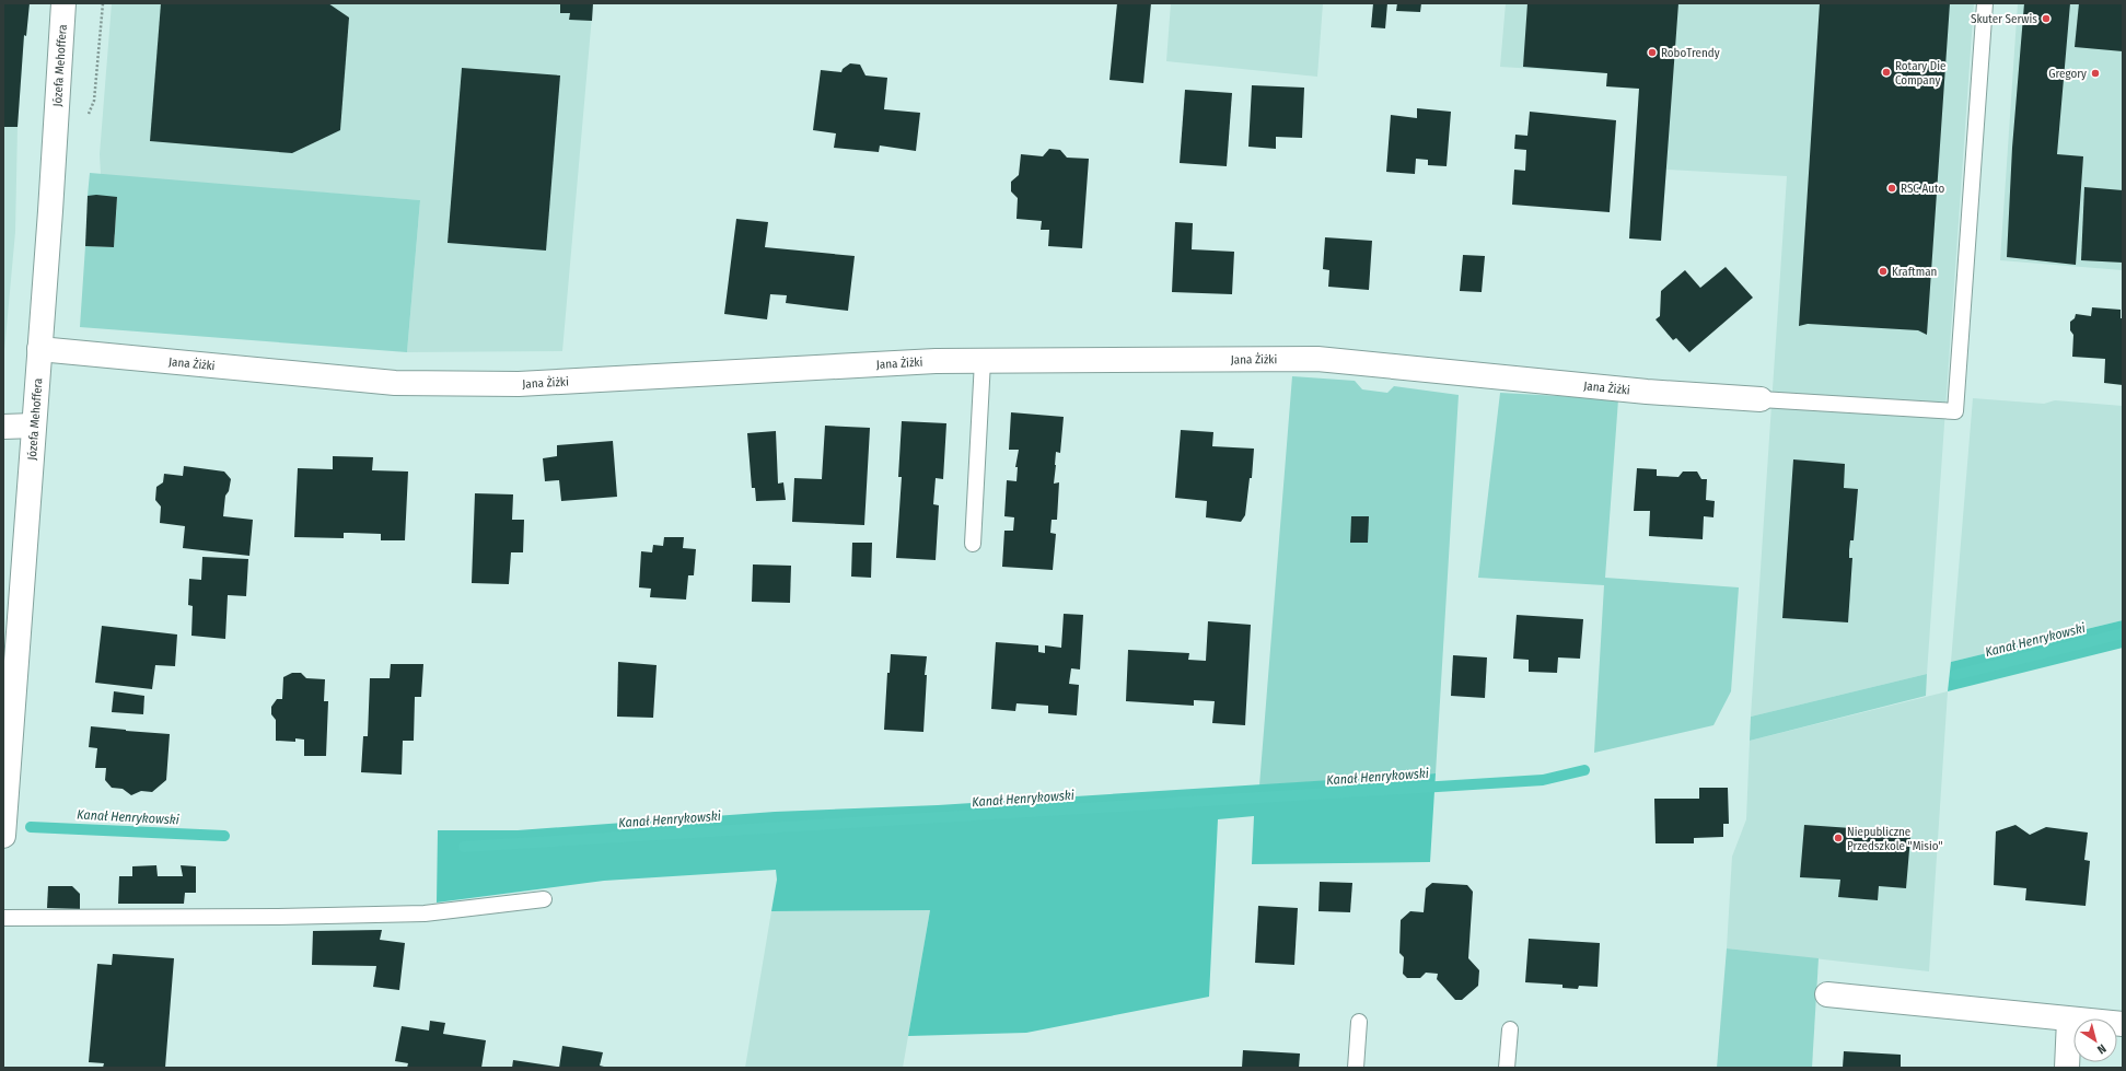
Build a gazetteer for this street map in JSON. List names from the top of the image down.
{
  "streets": {
    "street": ["Józefa Mehoffera", "Jana Żiżki"]
  },
  "crossings": [
    ["Józefa Mehoffera", "Jana Żiżki"]
  ],
  "water": ["Kanał Henrykowski"],
  "places": [
    "Skuter Serwis",
    "RoboTrendy",
    "Rotary Die Company",
    "Gregory",
    "RSC Auto",
    "Kraftman",
    "Niepubliczne Przedszkole \"Misio\""
  ],
  "north": "bottom right"
}
